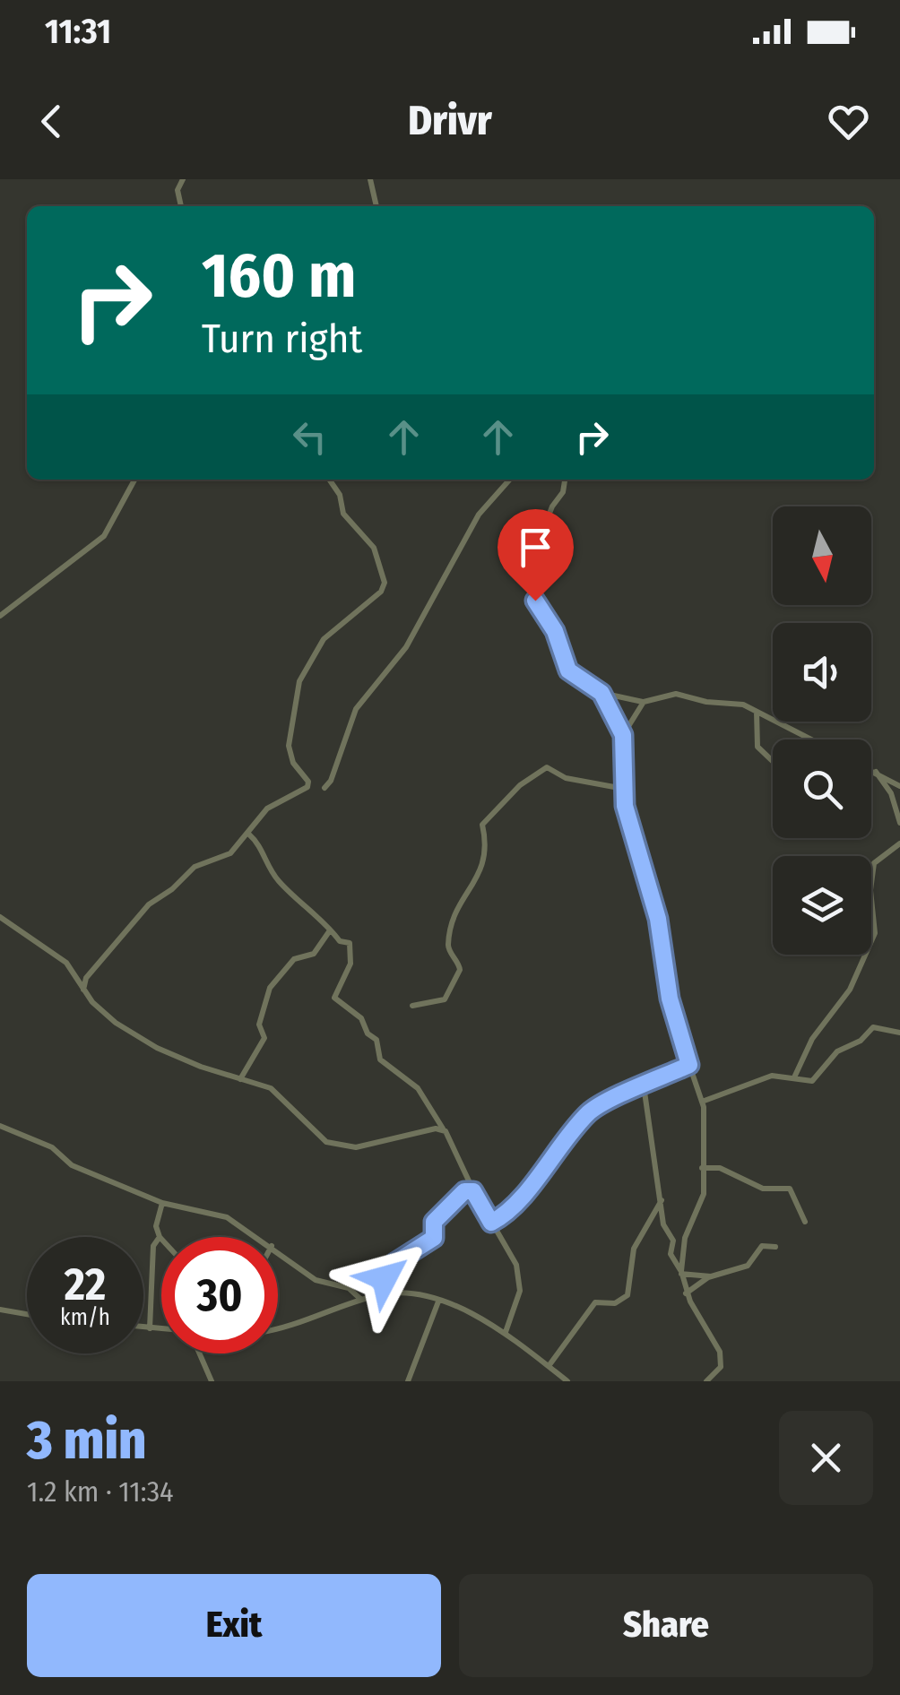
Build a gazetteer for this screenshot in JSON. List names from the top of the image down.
{
  "north": "bottom",
  "page": {
    "status": "11:31",
    "header": "Drivr",
    "turn": ["160 m", "Turn right"],
    "speed": "22 km/h",
    "limit": "30",
    "heading": ["3 min", "1.2 km · 11:34"],
    "buttons": ["Exit", "Share"]
  }
}
